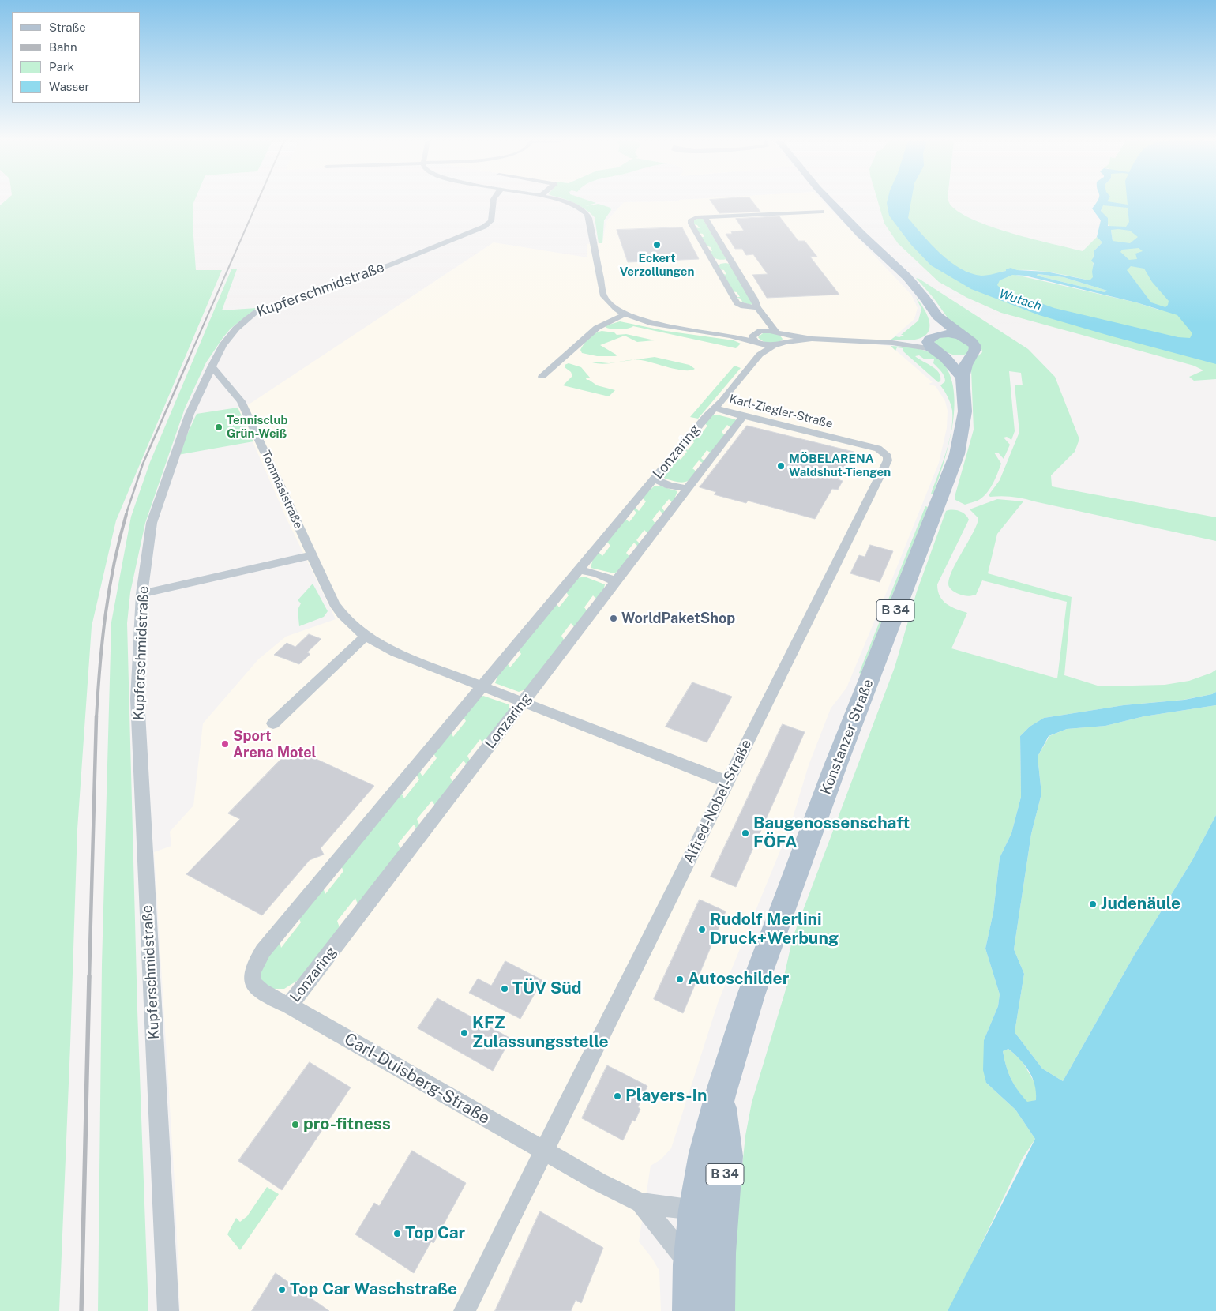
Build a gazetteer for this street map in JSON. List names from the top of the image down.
{
  "streets": {
    "main road": ["B 34", "Konstanzer Straße"],
    "street": [
      "Kupferschmidstraße",
      "Karl-Ziegler-Straße",
      "Lonzaring",
      "Tommasistraße",
      "Alfred-Nobel-Straße",
      "Carl-Duisberg-Straße"
    ]
  },
  "crossings": [
    ["Kupferschmidstraße", "Tommasistraße"],
    ["Karl-Ziegler-Straße", "Lonzaring"],
    ["Karl-Ziegler-Straße", "Alfred-Nobel-Straße"],
    ["Lonzaring", "Tommasistraße"],
    ["Lonzaring", "Carl-Duisberg-Straße"],
    ["Tommasistraße", "Alfred-Nobel-Straße"],
    ["Konstanzer Straße", "Carl-Duisberg-Straße"],
    ["Alfred-Nobel-Straße", "Carl-Duisberg-Straße"]
  ],
  "water": ["Wutach"],
  "places": [
    "Eckert Verzollungen",
    "Tennisclub Grün-Weiß",
    "MÖBELARENA Waldshut-Tiengen",
    "WorldPaketShop",
    "Sport Arena Motel",
    "Baugenossenschaft FÖFA",
    "Judenäule",
    "Rudolf Merlini Druck+Werbung",
    "Autoschilder",
    "TÜV Süd",
    "KFZ Zulassungsstelle",
    "Players-In",
    "pro-fitness",
    "Top Car",
    "Top Car Waschstraße"
  ],
  "legend": [
    "Straße",
    "Bahn",
    "Park",
    "Wasser"
  ]
}
